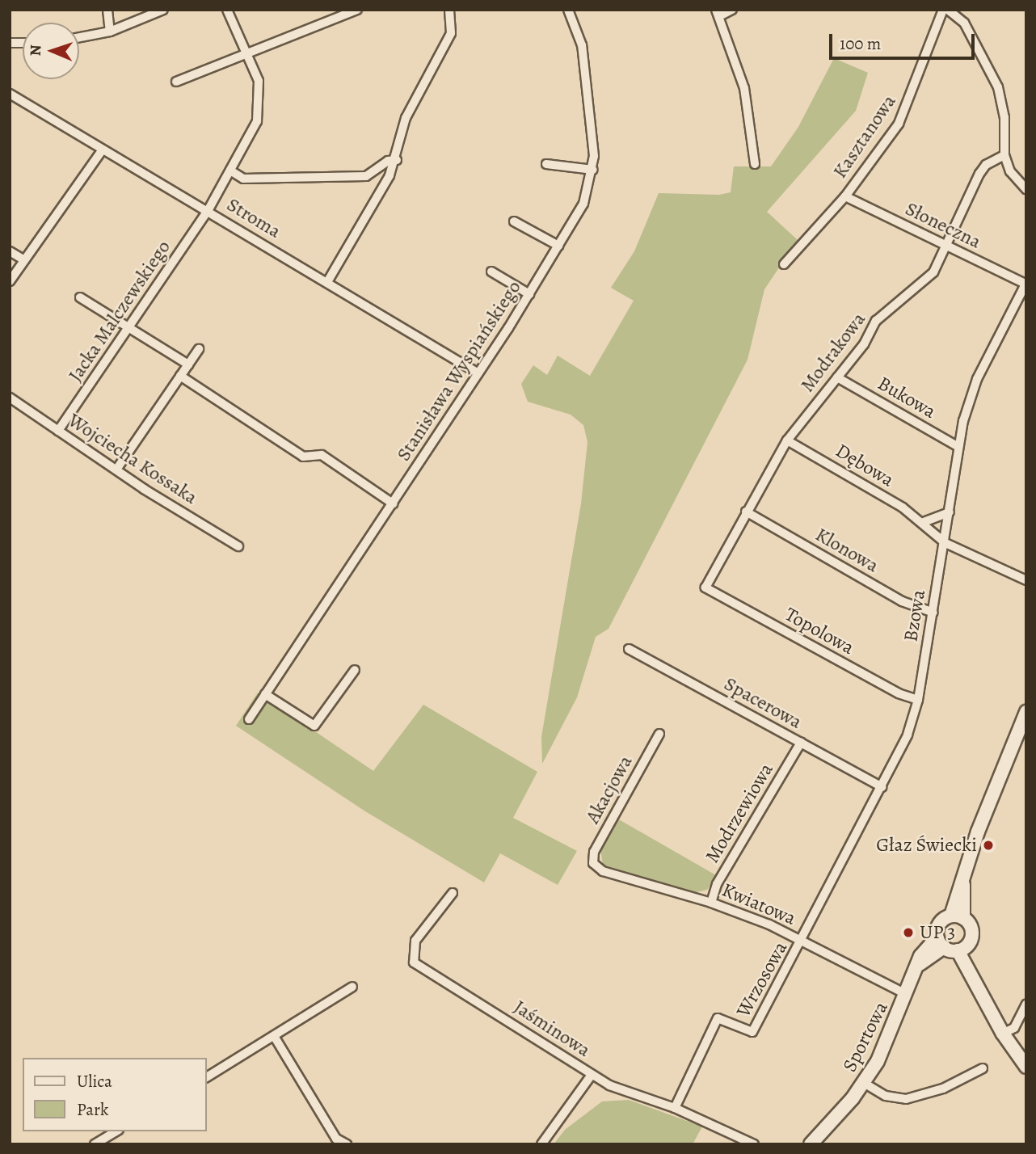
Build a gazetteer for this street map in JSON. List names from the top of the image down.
{
  "streets": {
    "street": [
      "Kasztanowa",
      "Stroma",
      "Słoneczna",
      "Jacka Malczewskiego",
      "Modrakowa",
      "Stanisława Wyspiańskiego",
      "Bukowa",
      "Wojciecha Kossaka",
      "Dębowa",
      "Klonowa",
      "Bzowa",
      "Topolowa",
      "Spacerowa",
      "Akacjowa",
      "Modrzewiowa",
      "Kwiatowa",
      "Wrzosowa",
      "Jaśminowa",
      "Sportowa"
    ]
  },
  "crossings": [
    ["Kasztanowa", "Słoneczna"],
    ["Stroma", "Jacka Malczewskiego"],
    ["Stroma", "Stanisława Wyspiańskiego"],
    ["Słoneczna", "Modrakowa"],
    ["Słoneczna", "Bzowa"],
    ["Jacka Malczewskiego", "Wojciecha Kossaka"],
    ["Modrakowa", "Bukowa"],
    ["Modrakowa", "Dębowa"],
    ["Modrakowa", "Klonowa"],
    ["Modrakowa", "Topolowa"],
    ["Bukowa", "Bzowa"],
    ["Dębowa", "Bzowa"],
    ["Klonowa", "Bzowa"],
    ["Bzowa", "Topolowa"],
    ["Bzowa", "Spacerowa"],
    ["Bzowa", "Kwiatowa"],
    ["Bzowa", "Wrzosowa"],
    ["Spacerowa", "Modrzewiowa"],
    ["Akacjowa", "Kwiatowa"],
    ["Modrzewiowa", "Kwiatowa"],
    ["Kwiatowa", "Wrzosowa"],
    ["Kwiatowa", "Sportowa"],
    ["Wrzosowa", "Jaśminowa"]
  ],
  "places": ["Głaz Świecki", "UP 3"],
  "legend": ["Ulica", "Park"],
  "scale_bar": "100 m",
  "north": "left"
}
